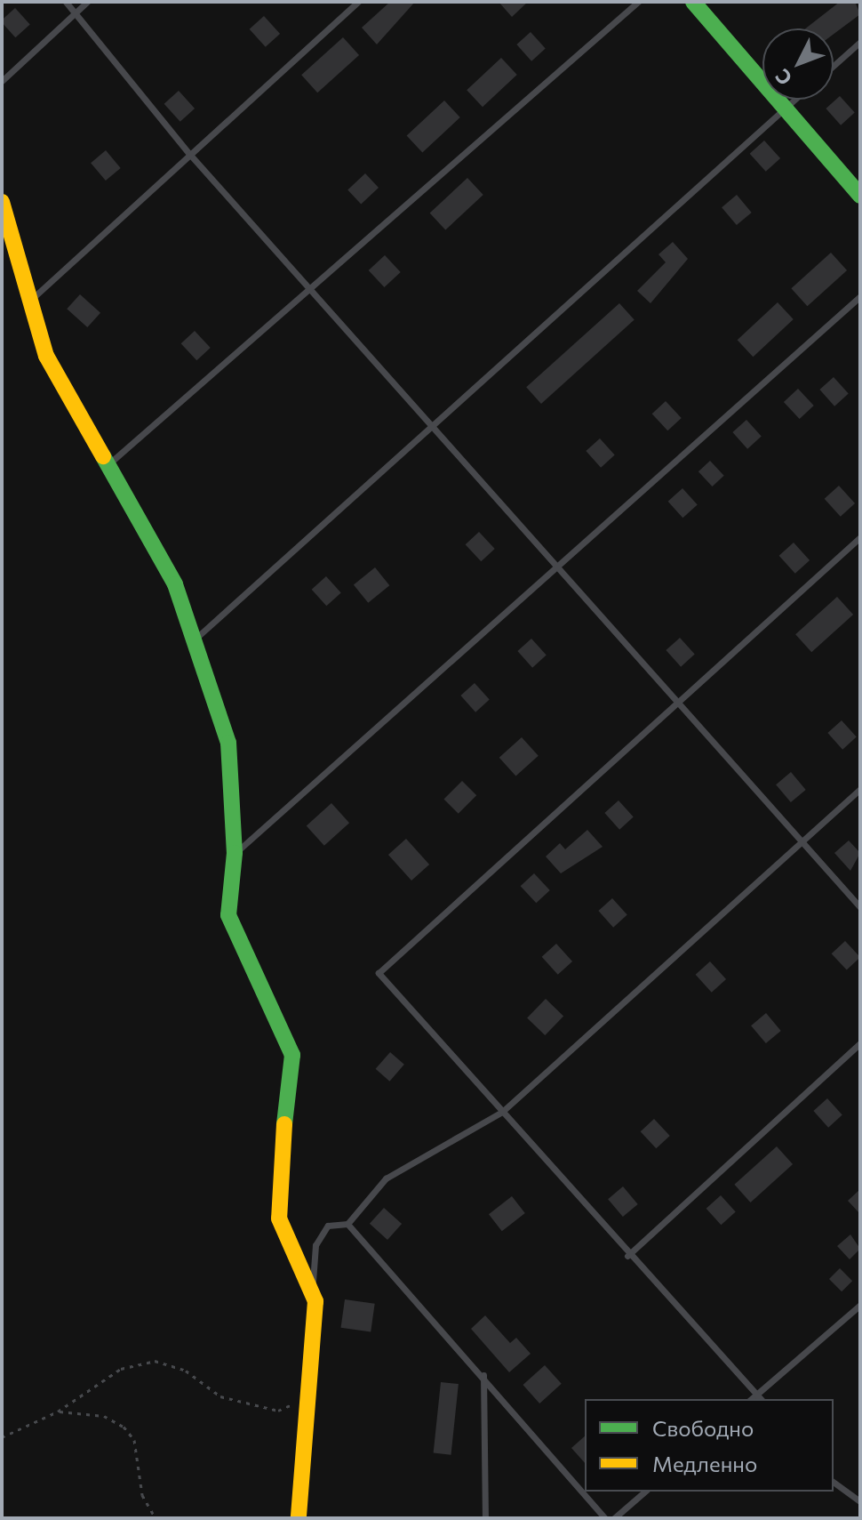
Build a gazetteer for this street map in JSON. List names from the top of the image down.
{
  "legend": ["Свободно", "Медленно"],
  "north": "bottom left"
}
